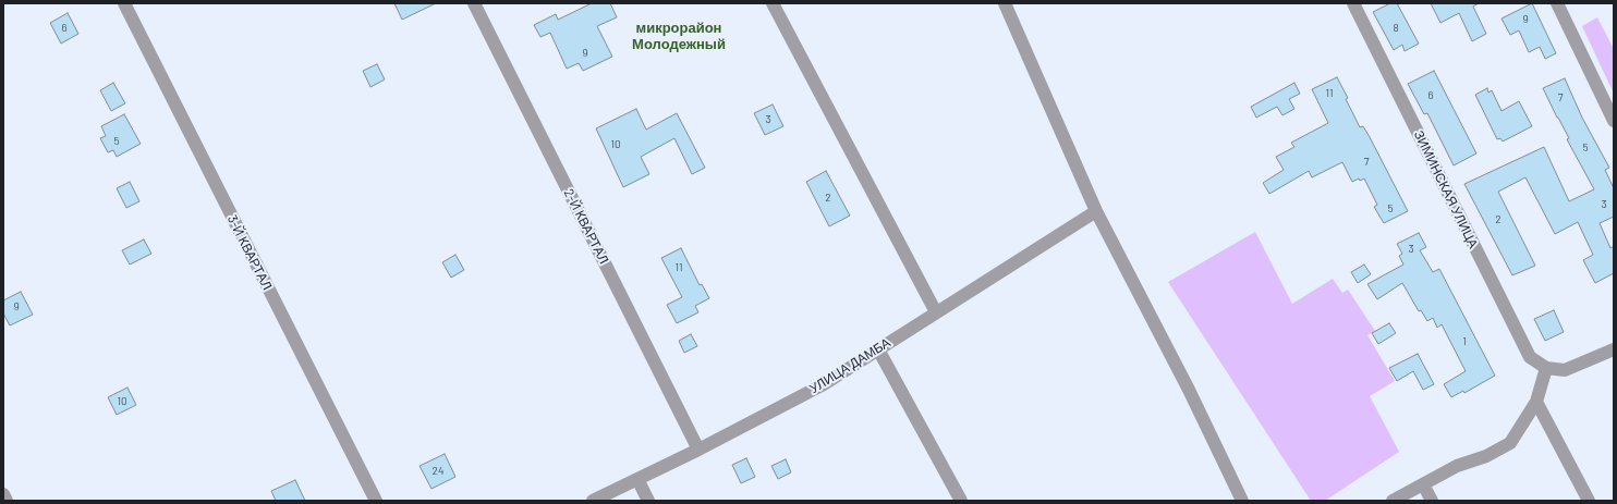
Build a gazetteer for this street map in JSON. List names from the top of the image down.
{
  "streets": {
    "street": [
      "ЗИМИНСКАЯ УЛИЦА",
      "2-Й КВАРТАЛ",
      "3-Й КВАРТАЛ",
      "УЛИЦА ДАМБА"
    ]
  },
  "crossings": [
    ["2-Й КВАРТАЛ", "УЛИЦА ДАМБА"]
  ],
  "districts": ["микрорайон Молодежный"],
  "house_numbers": [
    "9",
    "6",
    "8",
    "9",
    "11",
    "6",
    "7",
    "3",
    "5",
    "10",
    "5",
    "7",
    "2",
    "3",
    "5",
    "2",
    "3",
    "11",
    "9",
    "1",
    "10",
    "24"
  ]
}
